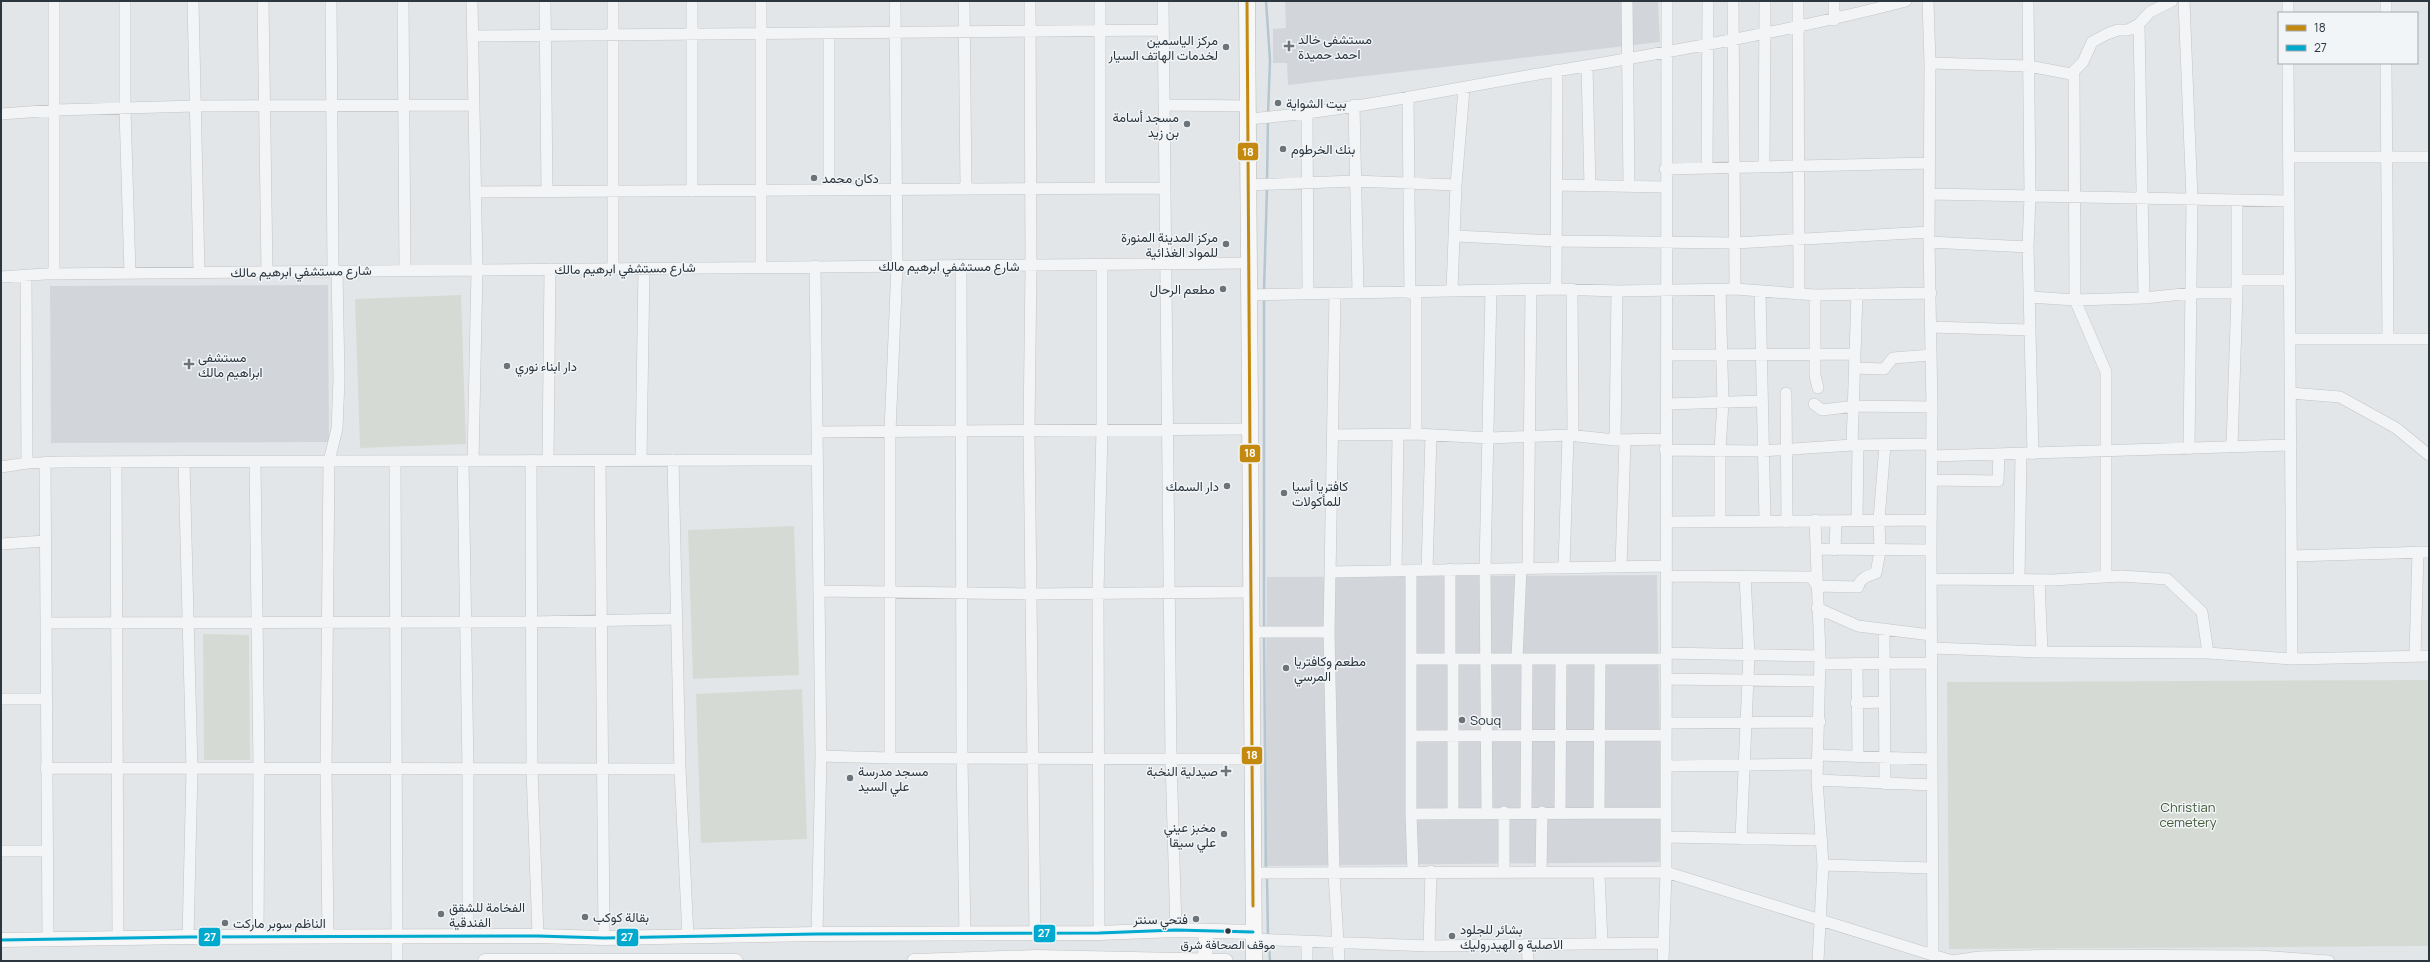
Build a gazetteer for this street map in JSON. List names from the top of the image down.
{
  "streets": {
    "street": ["شارع مستشفي ابرهيم مالك"]
  },
  "parks": ["Christian cemetery"],
  "places": {
    "health": ["مستشفى خالد احمد حميدة", "مستشفى ابراهيم مالك", "صيدلية النخبة"],
    "other": [
      "مركز الياسمين لخدمات الهاتف السيار",
      "بيت الشواية",
      "مسجد أسامة بن زيد",
      "بنك الخرطوم",
      "دكان محمد",
      "مركز المدينة المنورة للمواد الغذائية",
      "مطعم الرحال",
      "دار ابناء نوري",
      "دار السمك",
      "كافتريا أسيا للمأكولات",
      "مطعم وكافتريا المرسي",
      "Souq",
      "مسجد مدرسة علي السيد",
      "مخبز عيني علي سيقا",
      "الفخامة للشقق الفندقية",
      "بقالة كوكب",
      "فتحي سنتر",
      "الناظم سوبر ماركت",
      "موقف الصحافة شرق",
      "بشائر للجلود الاصلية و الهيدروليك"
    ]
  },
  "lines": ["transit line 18", "transit line 27"],
  "legend": ["18", "27"]
}
